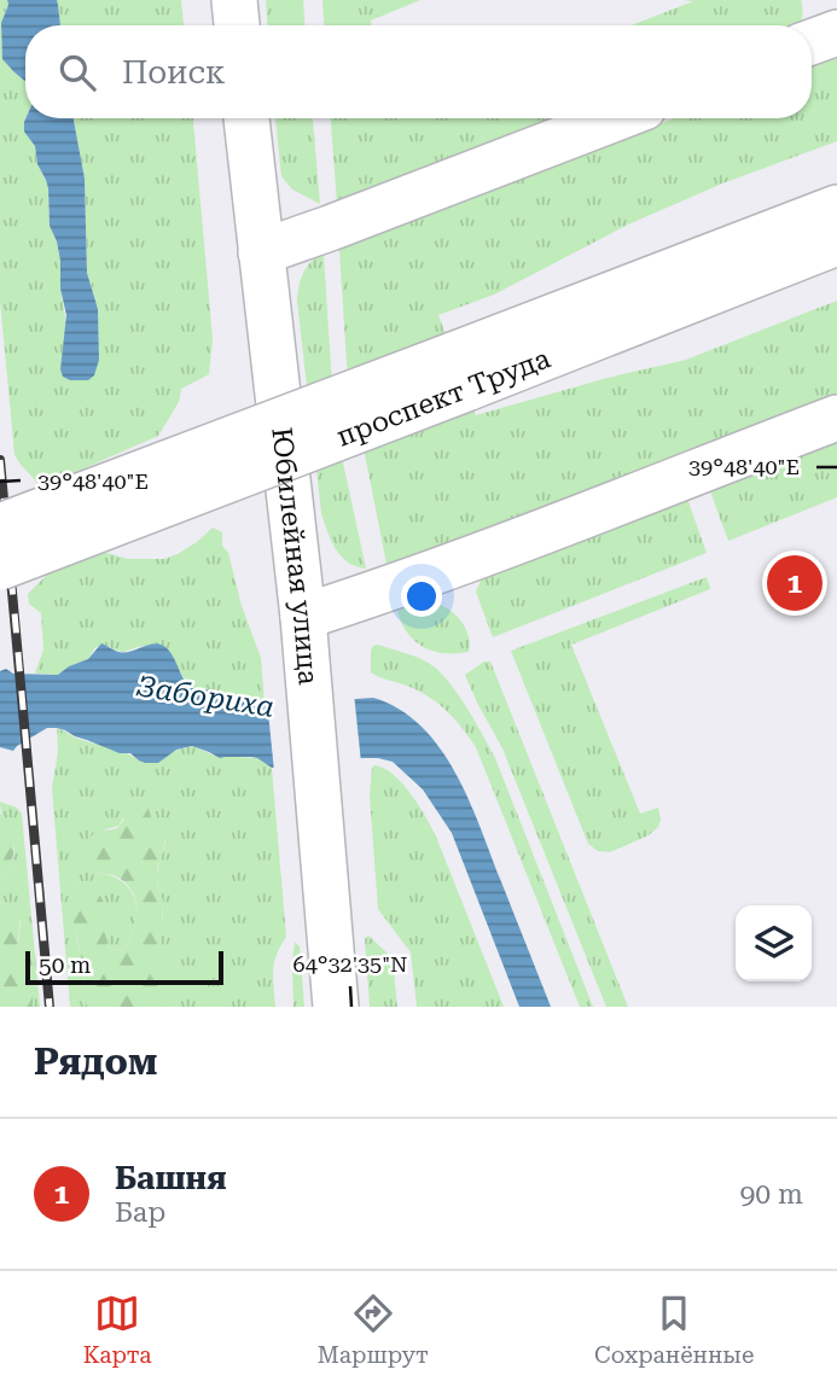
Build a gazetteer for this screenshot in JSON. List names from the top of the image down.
{
  "streets": {
    "main road": ["проспект Труда", "Юбилейная улица"]
  },
  "water": ["Забориха"],
  "scale_bar": "50 m",
  "page": {
    "search": "Поиск",
    "pins": "1",
    "scale": "50 m",
    "heading": "Рядом",
    "list": [
      {
        "mark": "1",
        "name": "Башня",
        "note": "Бар",
        "value": "90 m"
      }
    ],
    "nav": ["Карта", "Маршрут", "Сохранённые"]
  },
  "coordinates": ["39°48'40\"E", "64°32'35\"N"]
}
